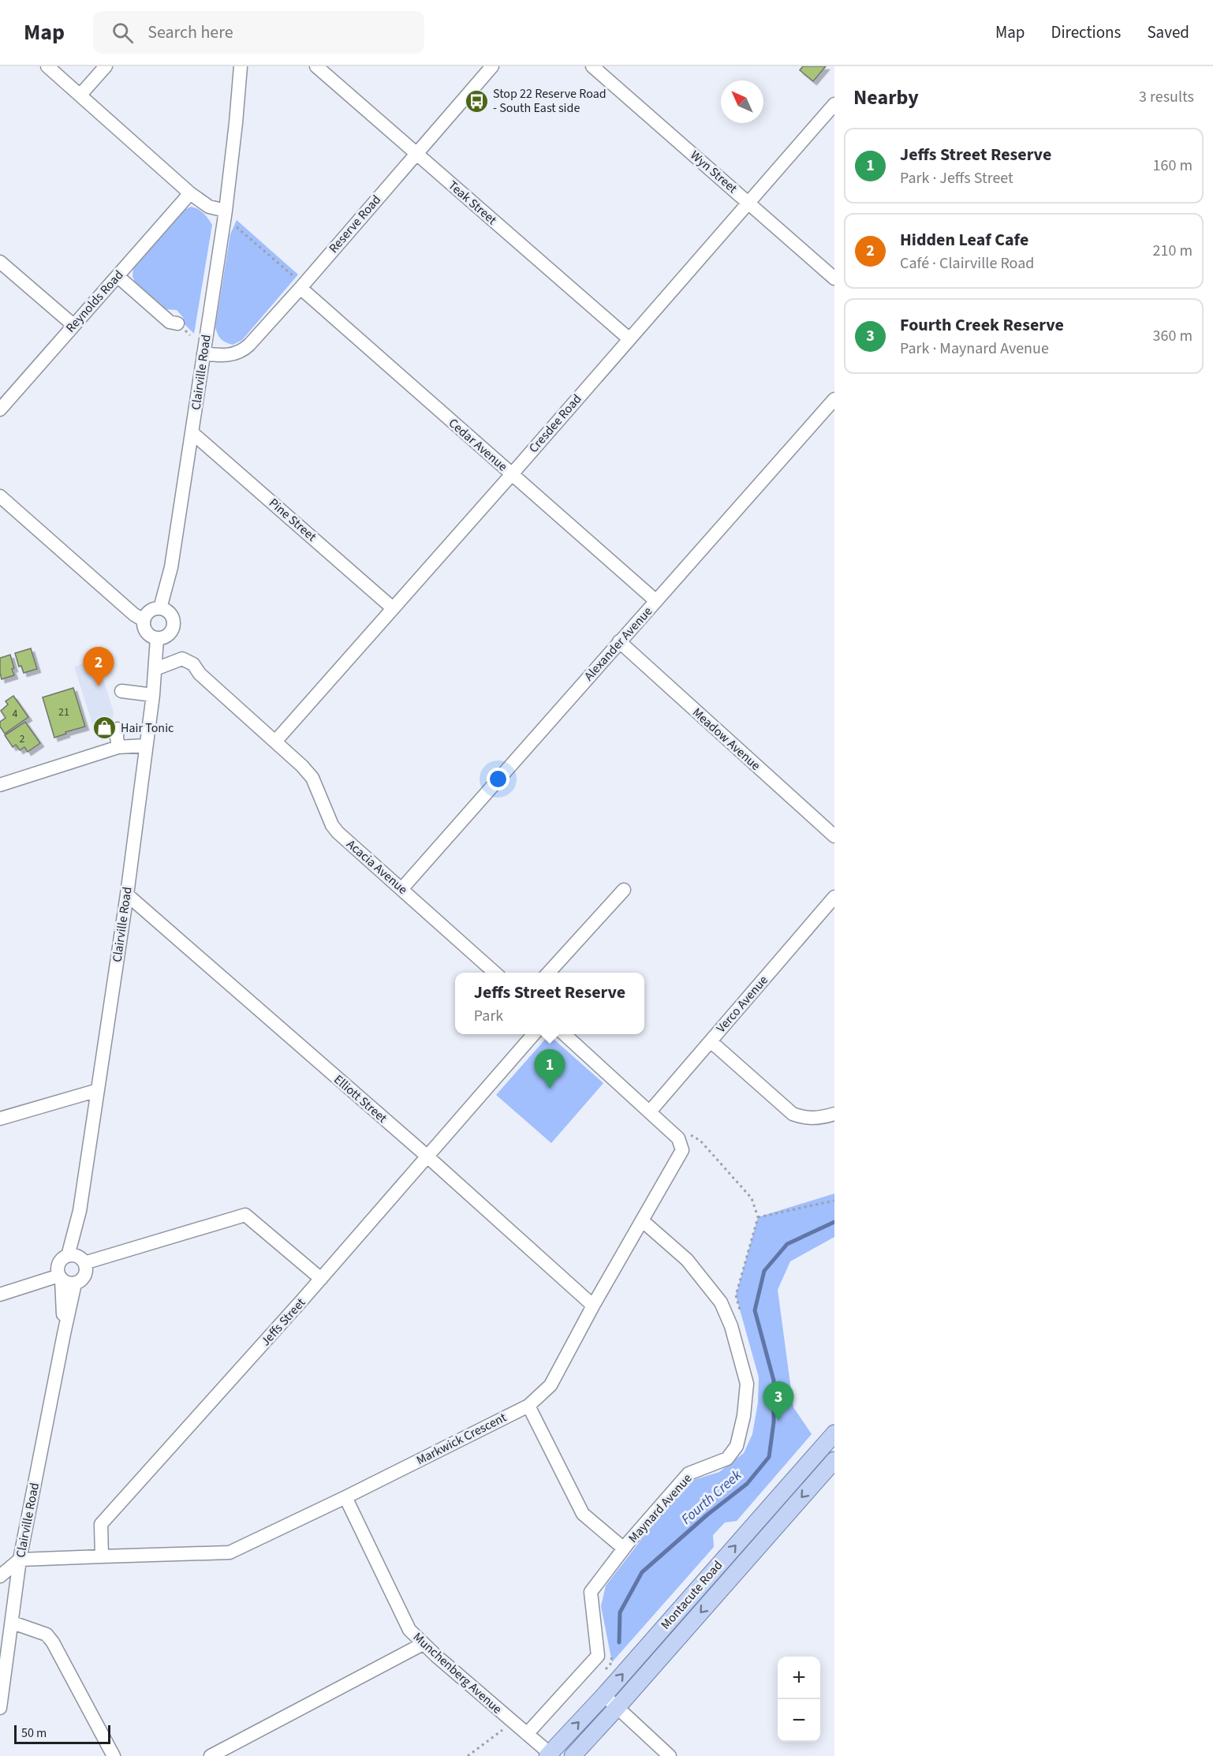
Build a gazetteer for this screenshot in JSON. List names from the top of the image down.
{
  "streets": {
    "main road": ["Montacute Road"],
    "street": [
      "Wyn Street",
      "Teak Street",
      "Reserve Road",
      "Reynolds Road",
      "Clairville Road",
      "Cresdee Road",
      "Cedar Avenue",
      "Pine Street",
      "Alexander Avenue",
      "Meadow Avenue",
      "Acacia Avenue",
      "Verco Avenue",
      "Elliott Street",
      "Jeffs Street",
      "Markwick Crescent",
      "Maynard Avenue",
      "Munchenberg Avenue"
    ]
  },
  "crossings": [
    ["Wyn Street", "Cresdee Road"],
    ["Teak Street", "Reserve Road"],
    ["Teak Street", "Cresdee Road"],
    ["Reserve Road", "Clairville Road"],
    ["Reserve Road", "Cedar Avenue"],
    ["Clairville Road", "Pine Street"],
    ["Clairville Road", "Acacia Avenue"],
    ["Clairville Road", "Elliott Street"],
    ["Cresdee Road", "Cedar Avenue"],
    ["Cresdee Road", "Pine Street"],
    ["Cresdee Road", "Acacia Avenue"],
    ["Cedar Avenue", "Alexander Avenue"],
    ["Alexander Avenue", "Meadow Avenue"],
    ["Alexander Avenue", "Acacia Avenue"],
    ["Elliott Street", "Jeffs Street"],
    ["Elliott Street", "Markwick Crescent"],
    ["Jeffs Street", "Markwick Crescent"],
    ["Markwick Crescent", "Maynard Avenue"],
    ["Markwick Crescent", "Munchenberg Avenue"],
    ["Maynard Avenue", "Munchenberg Avenue"],
    ["Montacute Road", "Munchenberg Avenue"]
  ],
  "water": ["Fourth Creek"],
  "places": {
    "bus stop": ["Stop 22 Reserve Road - South East side"],
    "shop": ["Hair Tonic"]
  },
  "house_numbers": ["21", "4", "2"],
  "scale_bar": "50 m",
  "north": "top left",
  "page": {
    "header": "Map",
    "search": "Search here",
    "nav": ["Map", "Directions", "Saved"],
    "heading": ["Nearby", "3 results"],
    "list": [
      {
        "mark": "1",
        "name": "Jeffs Street Reserve",
        "note": "Park · Jeffs Street",
        "value": "160 m"
      },
      {
        "mark": "2",
        "name": "Hidden Leaf Cafe",
        "note": "Café · Clairville Road",
        "value": "210 m"
      },
      {
        "mark": "3",
        "name": "Fourth Creek Reserve",
        "note": "Park · Maynard Avenue",
        "value": "360 m"
      }
    ],
    "pins": ["2", "1", "3"],
    "popup": ["Jeffs Street Reserve", "Park"],
    "map_buttons": ["+", "−"],
    "scale": "50 m"
  }
}
